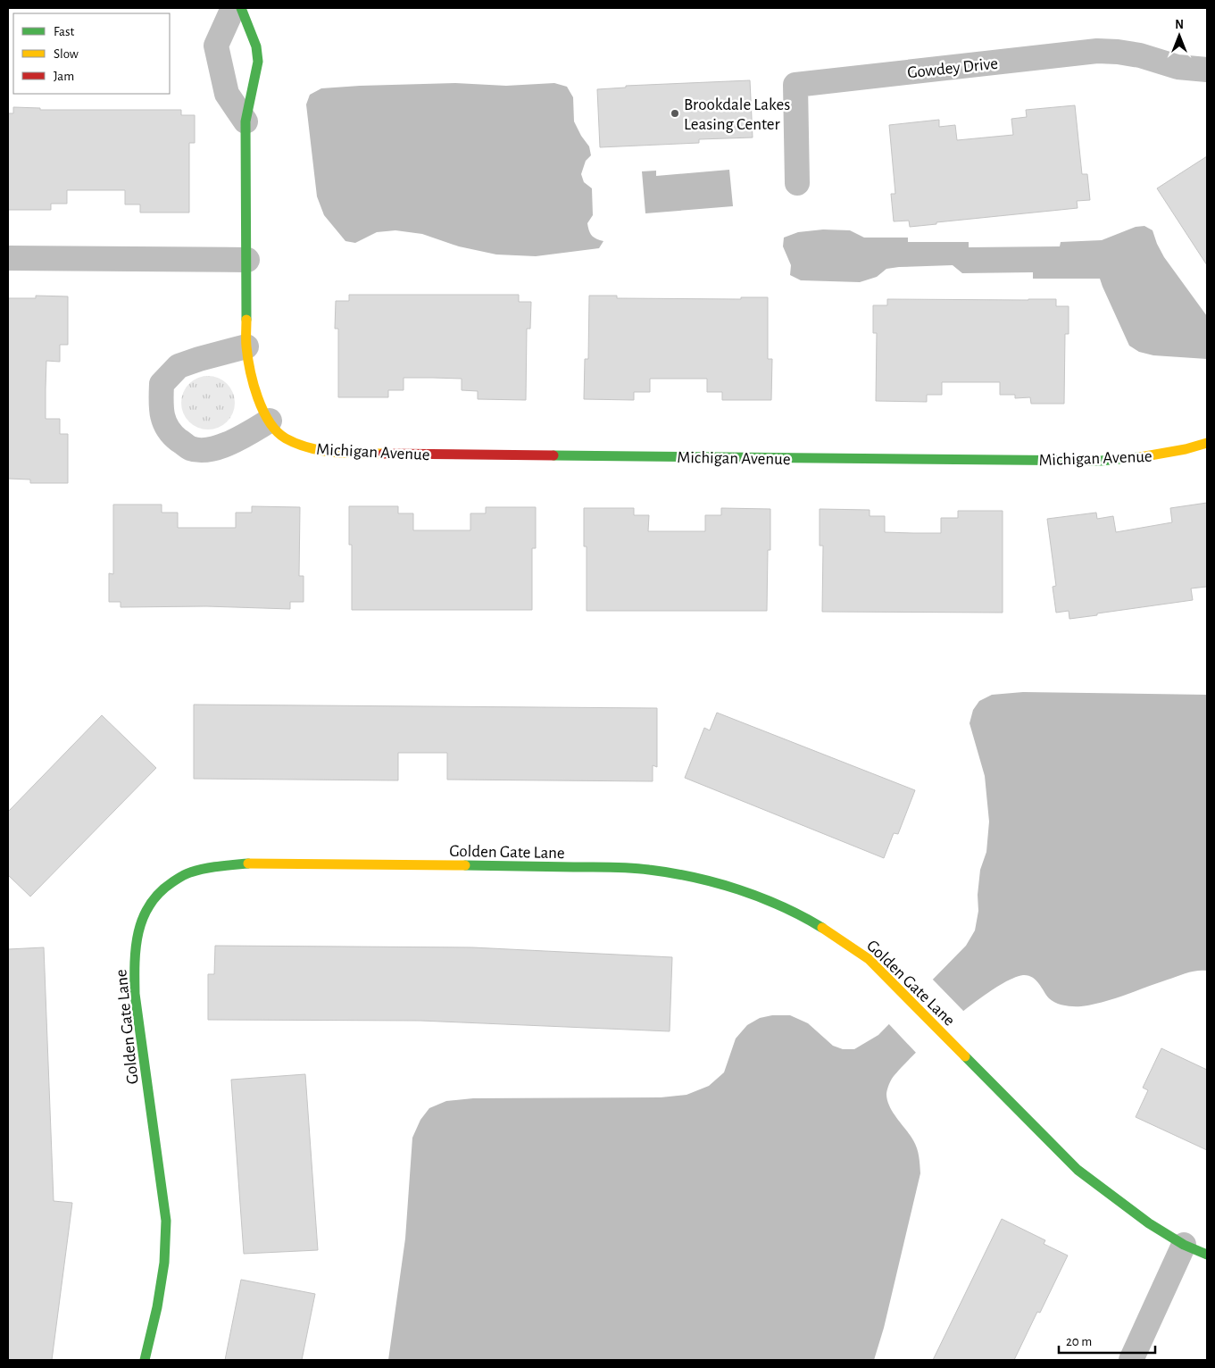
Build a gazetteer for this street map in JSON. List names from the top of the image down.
{
  "streets": {
    "street": ["Gowdey Drive", "Michigan Avenue", "Golden Gate Lane"]
  },
  "places": ["Brookdale Lakes Leasing Center"],
  "legend": ["Fast", "Slow", "Jam"],
  "scale_bar": "20 m",
  "north": "top"
}
